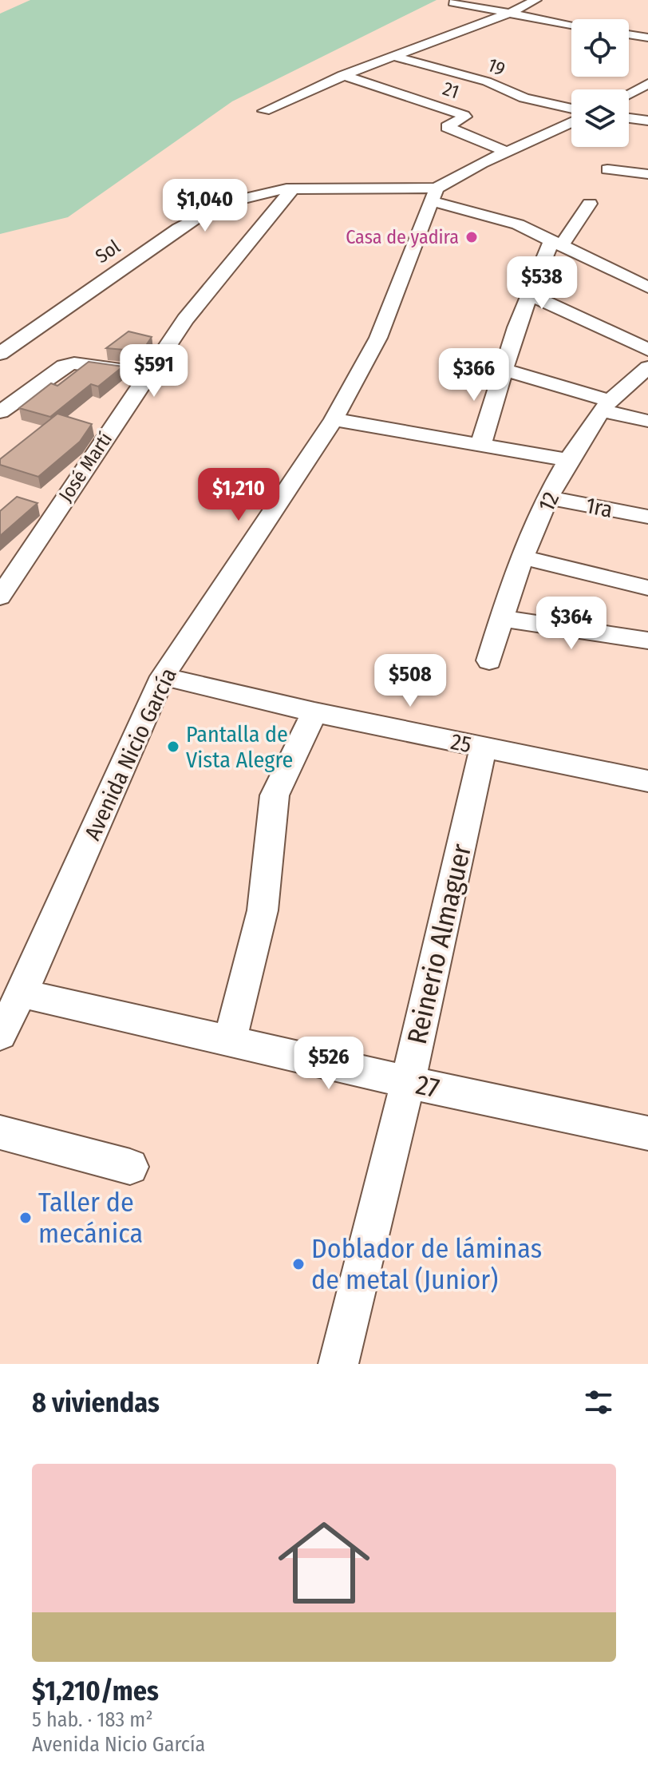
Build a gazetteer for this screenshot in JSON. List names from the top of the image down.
{
  "streets": {
    "street": [
      "19",
      "21",
      "Sol",
      "José Martí",
      "12",
      "1ra",
      "25",
      "Avenida Nicio García",
      "Reinerio Almaguer",
      "27"
    ]
  },
  "crossings": [
    ["Sol", "José Martí"],
    ["Sol", "Avenida Nicio García"],
    ["12", "1ra"],
    ["25", "Avenida Nicio García"],
    ["25", "Reinerio Almaguer"],
    ["Avenida Nicio García", "27"],
    ["Reinerio Almaguer", "27"]
  ],
  "places": [
    "Casa de yadira",
    "Pantalla de Vista Alegre",
    "Taller de mecánica",
    "Doblador de láminas de metal (Junior)"
  ],
  "page": {
    "price": [
      "$1,040",
      "$538",
      "$591",
      "$366",
      "$1,210",
      "$364",
      "$508",
      "$526"
    ],
    "heading": "8 viviendas",
    "list": [
      {
        "name": "$1,210/mes",
        "note": "5 hab. · 183 m² · Avenida Nicio García"
      }
    ]
  }
}
